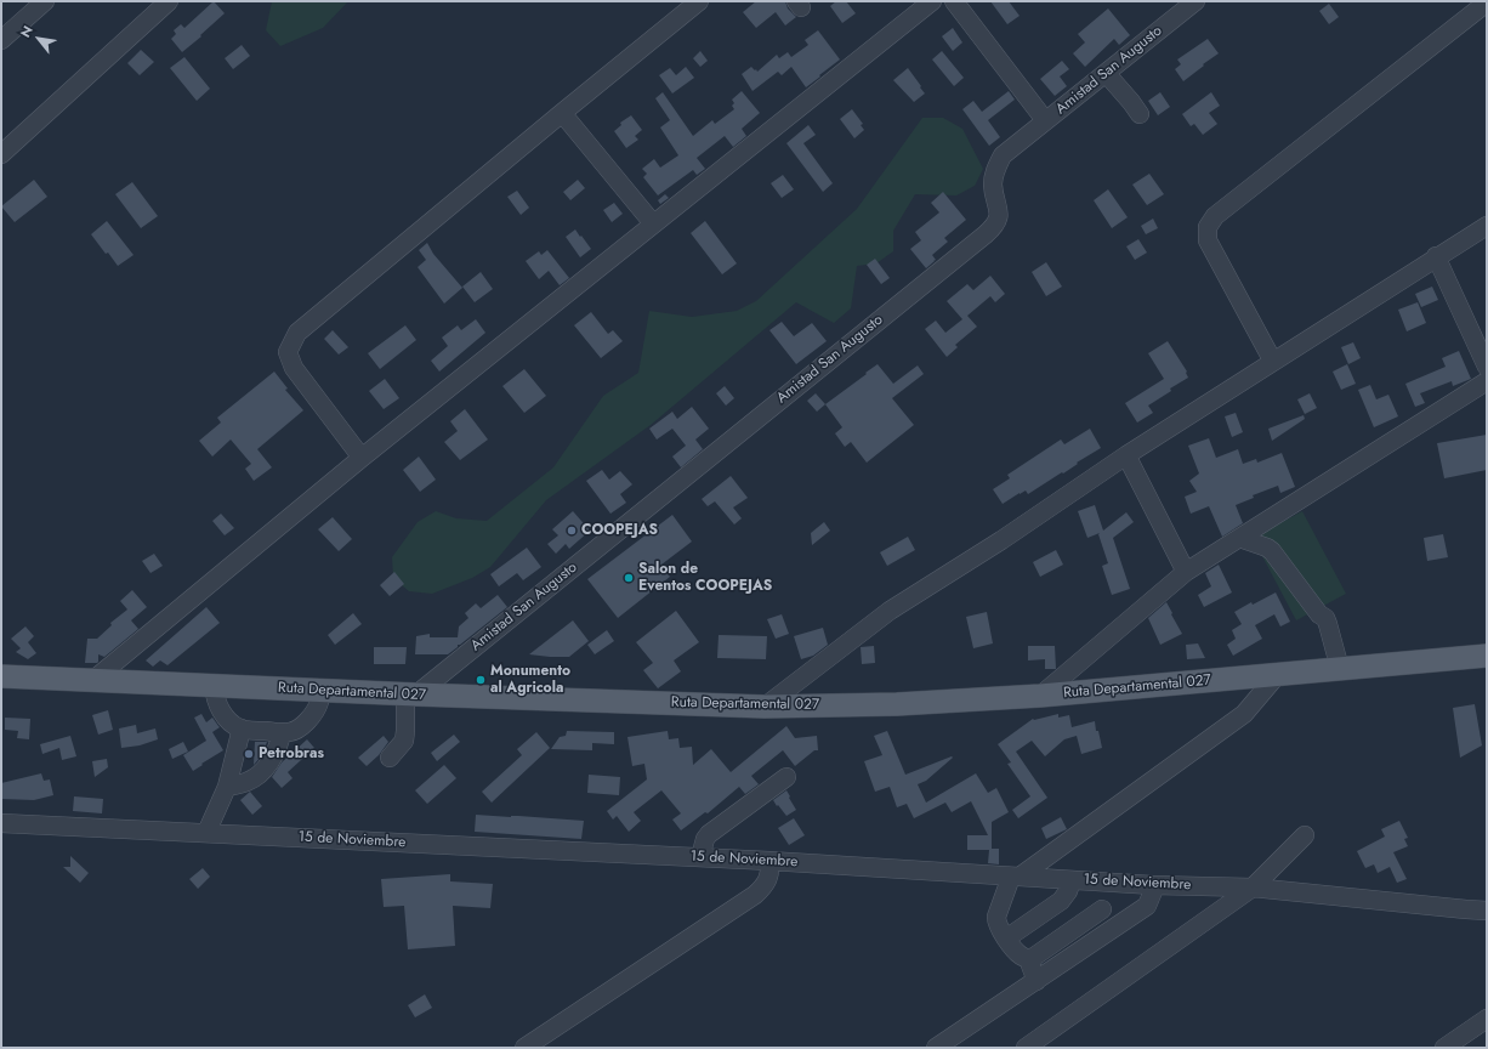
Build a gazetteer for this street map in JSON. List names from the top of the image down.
{
  "streets": {
    "main road": ["Ruta Departamental 027"],
    "street": ["Amistad San Augusto", "15 de Noviembre"]
  },
  "crossings": [
    ["Amistad San Augusto", "Ruta Departamental 027"]
  ],
  "places": [
    "COOPEJAS",
    "Salon de Eventos COOPEJAS",
    "Monumento al Agricola",
    "Petrobras"
  ],
  "north": "top left"
}
